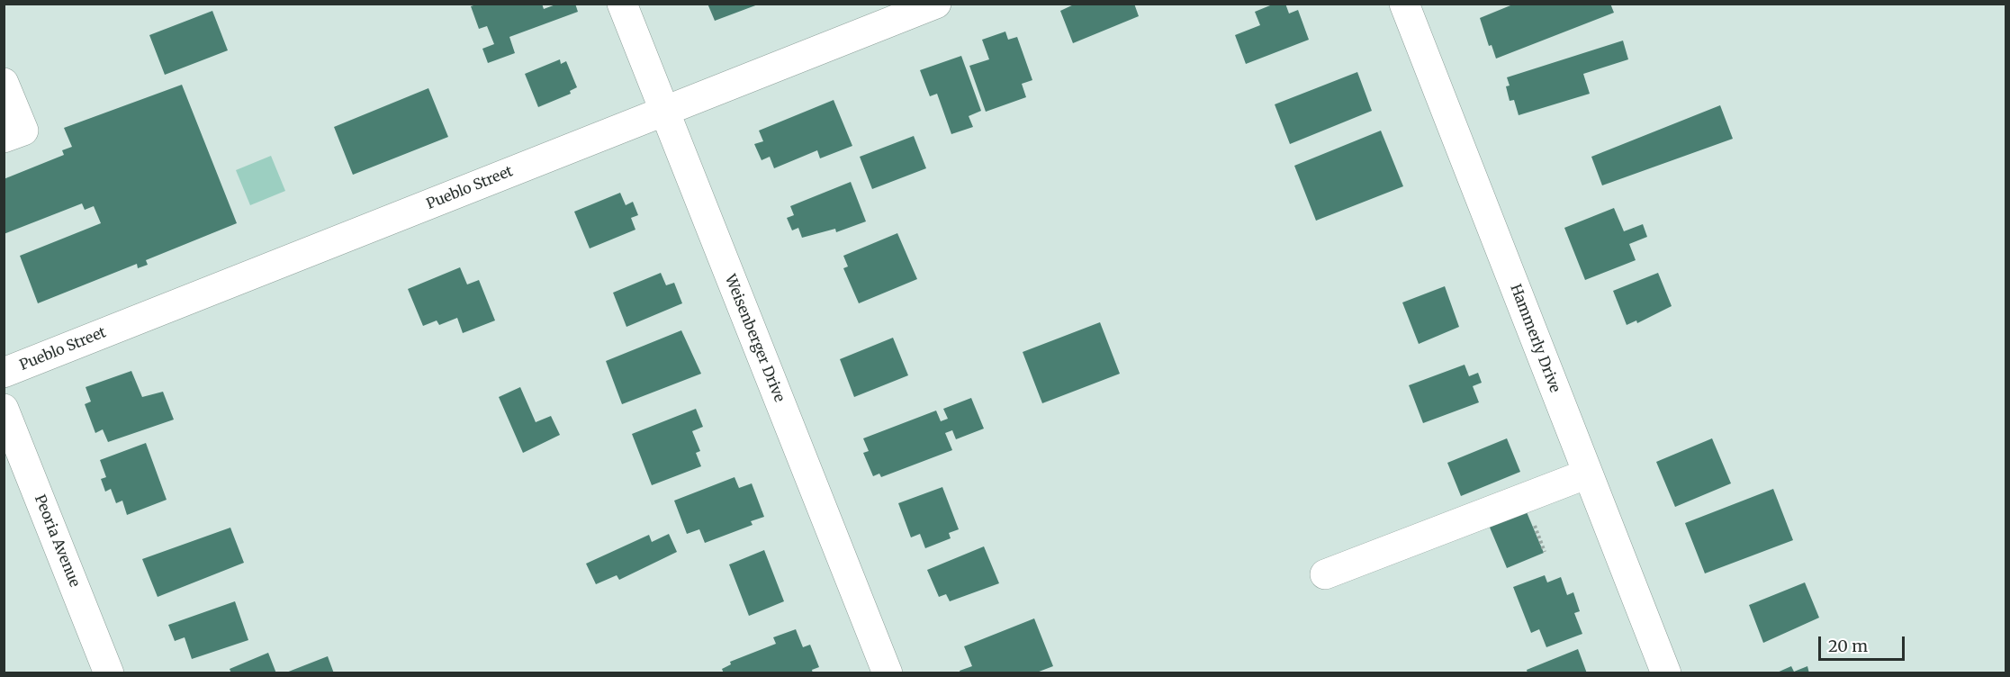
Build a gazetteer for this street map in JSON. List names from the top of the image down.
{
  "streets": {
    "street": [
      "Pueblo Street",
      "Weisenberger Drive",
      "Hammerly Drive",
      "Peoria Avenue"
    ]
  },
  "crossings": [
    ["Pueblo Street", "Weisenberger Drive"]
  ],
  "scale_bar": "20 m"
}
